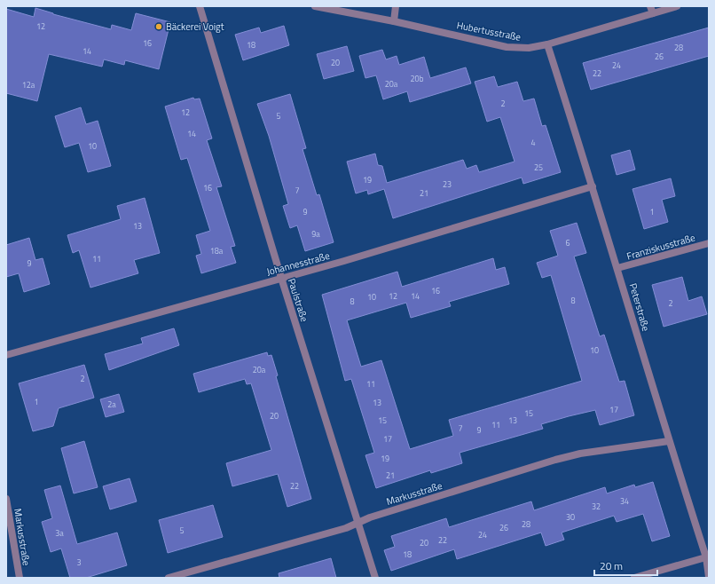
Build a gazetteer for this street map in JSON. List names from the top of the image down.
{
  "streets": {
    "street": [
      "Hubertusstraße",
      "Franziskusstraße",
      "Johannesstraße",
      "Paulstraße",
      "Peterstraße",
      "Markusstraße"
    ]
  },
  "crossings": [
    ["Hubertusstraße", "Peterstraße"],
    ["Franziskusstraße", "Peterstraße"],
    ["Johannesstraße", "Paulstraße"],
    ["Johannesstraße", "Peterstraße"],
    ["Paulstraße", "Markusstraße"],
    ["Peterstraße", "Markusstraße"]
  ],
  "places": ["Bäckerei Voigt"],
  "house_numbers": [
    "12",
    "16",
    "18",
    "28",
    "14",
    "26",
    "20",
    "24",
    "22",
    "20b",
    "20a",
    "12a",
    "2",
    "12",
    "5",
    "14",
    "4",
    "10",
    "25",
    "19",
    "23",
    "16",
    "7",
    "21",
    "9",
    "1",
    "13",
    "9a",
    "6",
    "18a",
    "11",
    "9",
    "16",
    "12",
    "14",
    "10",
    "8",
    "8",
    "2",
    "10",
    "20a",
    "2",
    "11",
    "1",
    "13",
    "2a",
    "17",
    "15",
    "20",
    "15",
    "13",
    "11",
    "7",
    "9",
    "17",
    "19",
    "21",
    "22",
    "34",
    "32",
    "30",
    "28",
    "26",
    "5",
    "3a",
    "24",
    "22",
    "20",
    "18",
    "3"
  ],
  "scale_bar": "20 m"
}
